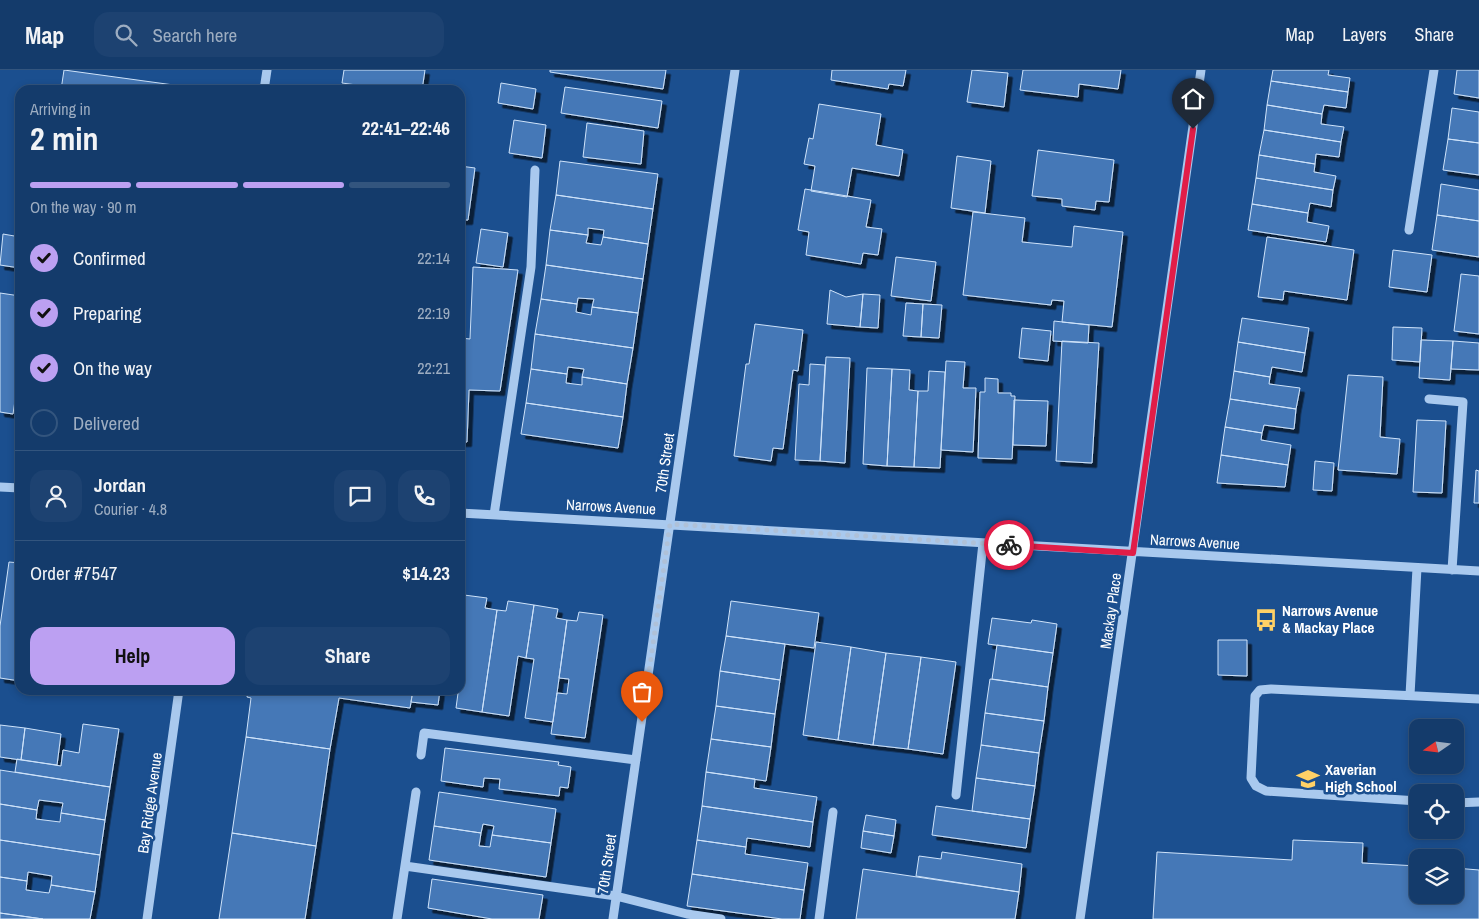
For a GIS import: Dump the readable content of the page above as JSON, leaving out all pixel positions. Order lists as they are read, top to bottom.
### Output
{
  "streets": {
    "street": [
      "70th Street",
      "Narrows Avenue",
      "Mackay Place",
      "Bay Ridge Avenue"
    ]
  },
  "crossings": [
    ["70th Street", "Narrows Avenue"],
    ["Narrows Avenue", "Mackay Place"]
  ],
  "places": {
    "bus stop": ["Narrows Avenue & Mackay Place"],
    "school or university": ["Xaverian High School"]
  },
  "north": "left",
  "page": {
    "header": "Map",
    "search": "Search here",
    "nav": ["Map", "Layers", "Share"],
    "heading": ["2 min", "Arriving in", "22:41–22:46"],
    "panel": [
      "Jordan",
      "Courier · 4.8",
      "Order #7547",
      "$14.23"
    ],
    "bar": "On the way · 90 m",
    "list": [
      ["Confirmed", "22:14"],
      ["Preparing", "22:19"],
      ["On the way", "22:21"],
      "Delivered"
    ],
    "buttons": ["Help", "Share"]
  }
}
